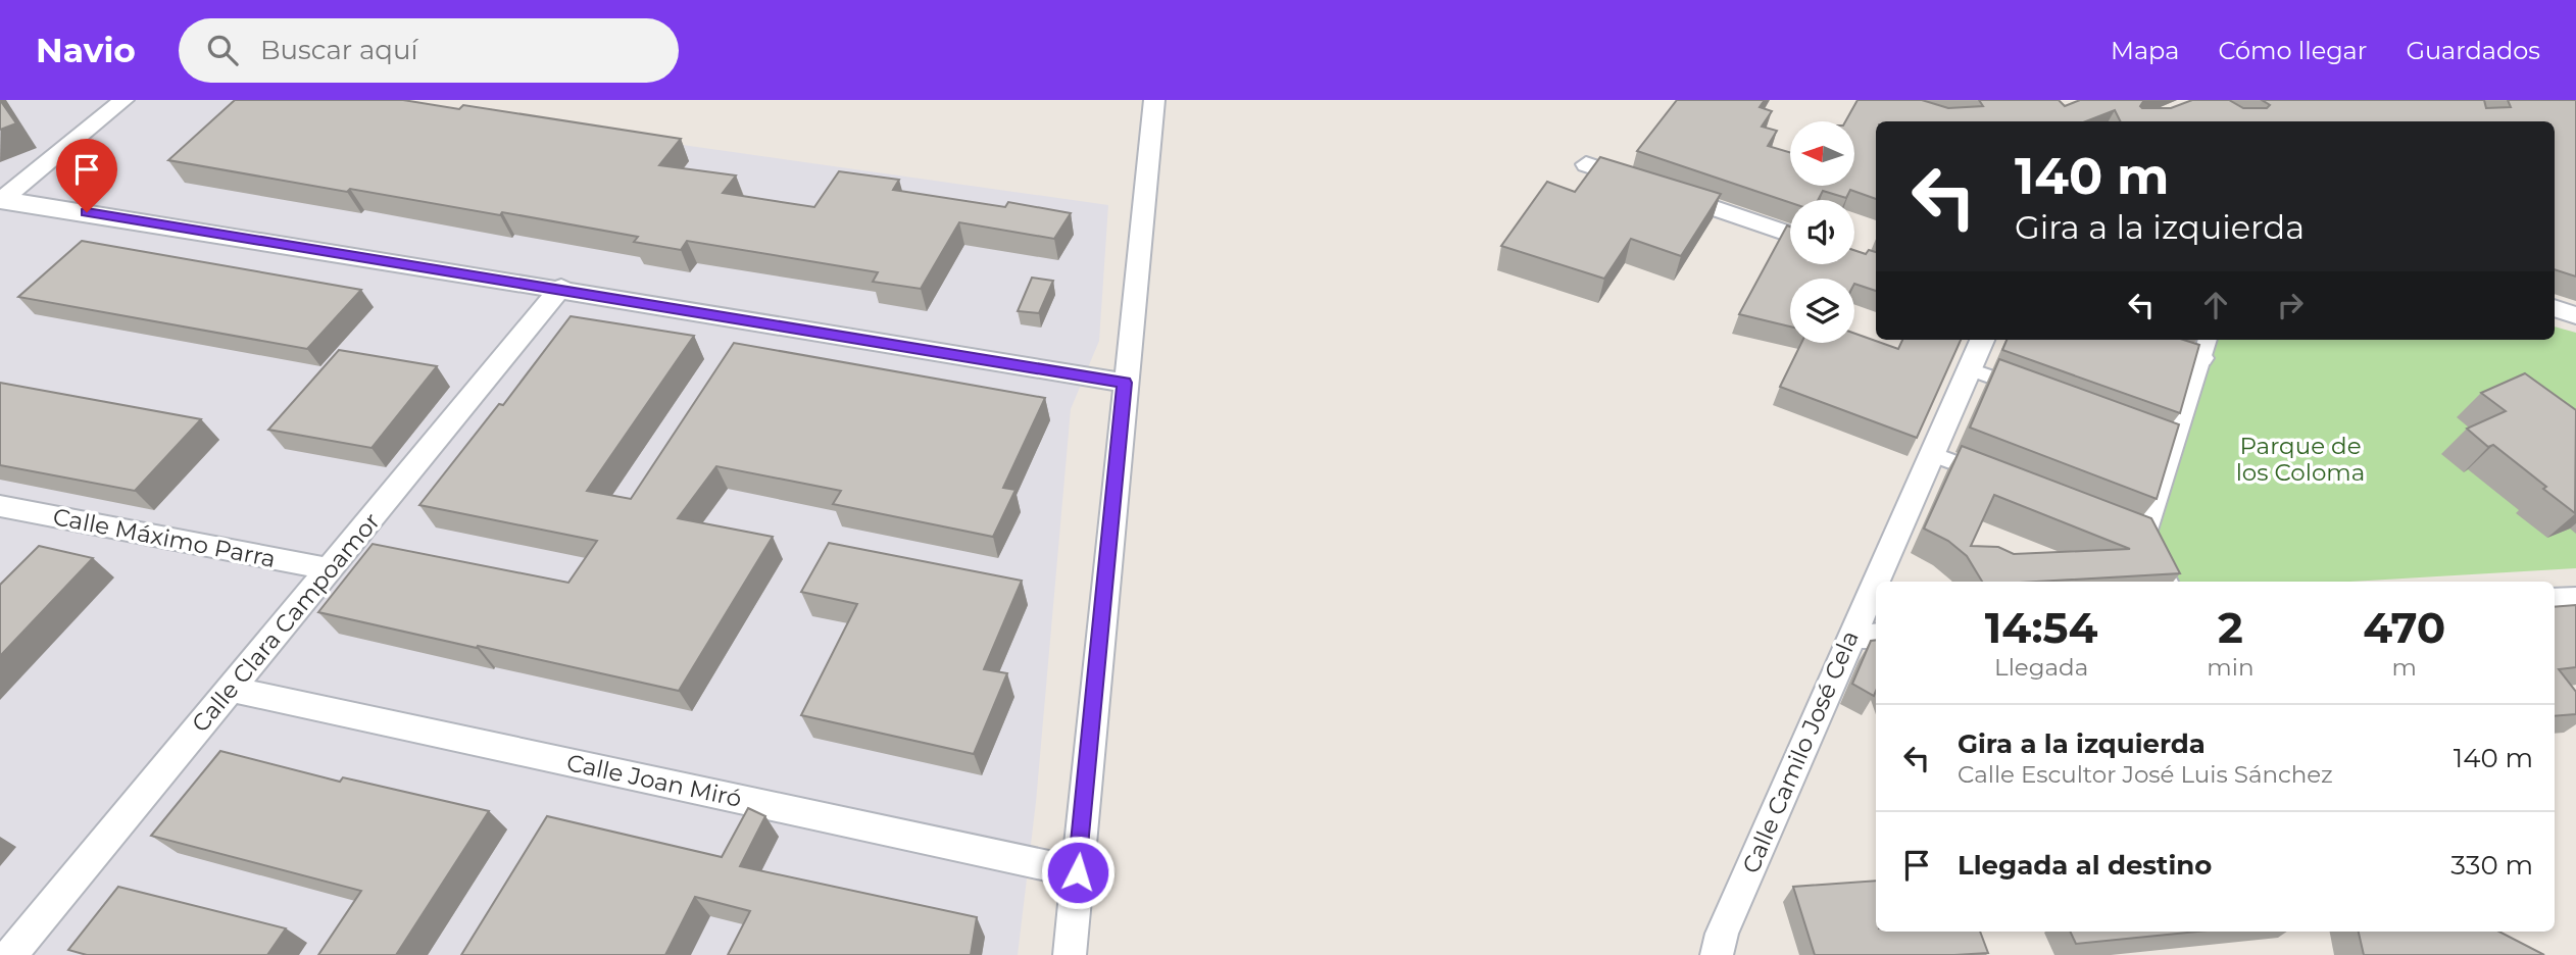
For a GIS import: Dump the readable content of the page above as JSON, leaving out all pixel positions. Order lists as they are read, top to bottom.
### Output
{
  "streets": {
    "street": [
      "Calle Máximo Parra",
      "Calle Clara Campoamor",
      "Calle Camilo José Cela",
      "Calle Joan Miró"
    ]
  },
  "crossings": [
    ["Calle Máximo Parra", "Calle Clara Campoamor"],
    ["Calle Clara Campoamor", "Calle Joan Miró"]
  ],
  "parks": ["Parque de los Coloma"],
  "north": "left",
  "page": {
    "header": "Navio",
    "search": "Buscar aquí",
    "nav": ["Mapa", "Cómo llegar", "Guardados"],
    "turn": ["140 m", "Gira a la izquierda"],
    "eta": [
      "14:54",
      "Llegada",
      "2",
      "min",
      "470",
      "m"
    ],
    "list": [
      {
        "name": "Gira a la izquierda",
        "note": "Calle Escultor José Luis Sánchez",
        "value": "140 m"
      },
      {
        "name": "Llegada al destino",
        "value": "330 m"
      }
    ]
  }
}
